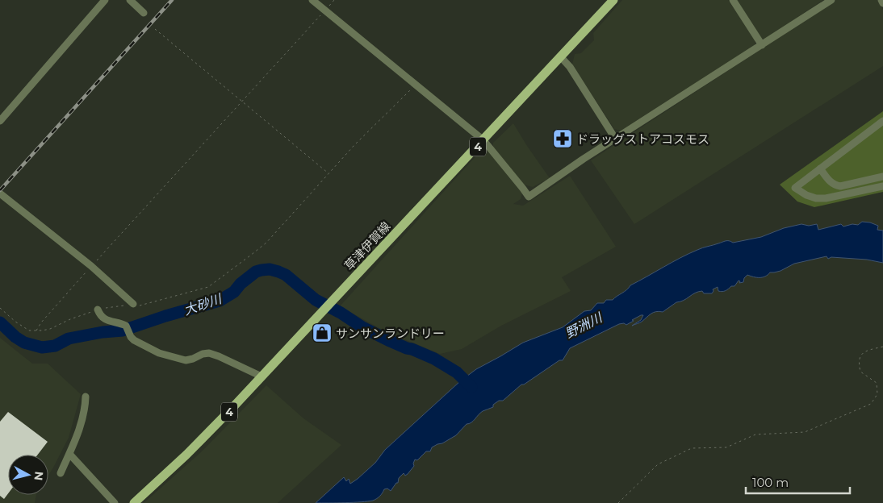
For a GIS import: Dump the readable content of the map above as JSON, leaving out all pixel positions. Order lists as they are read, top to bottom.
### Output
{
  "streets": {
    "main road": ["4", "草津伊賀線"]
  },
  "water": ["大砂川", "野洲川"],
  "places": {
    "pharmacy": ["ドラッグストアコスモス"],
    "shop": ["サンサンランドリー"]
  },
  "scale_bar": "100 m",
  "north": "right"
}
